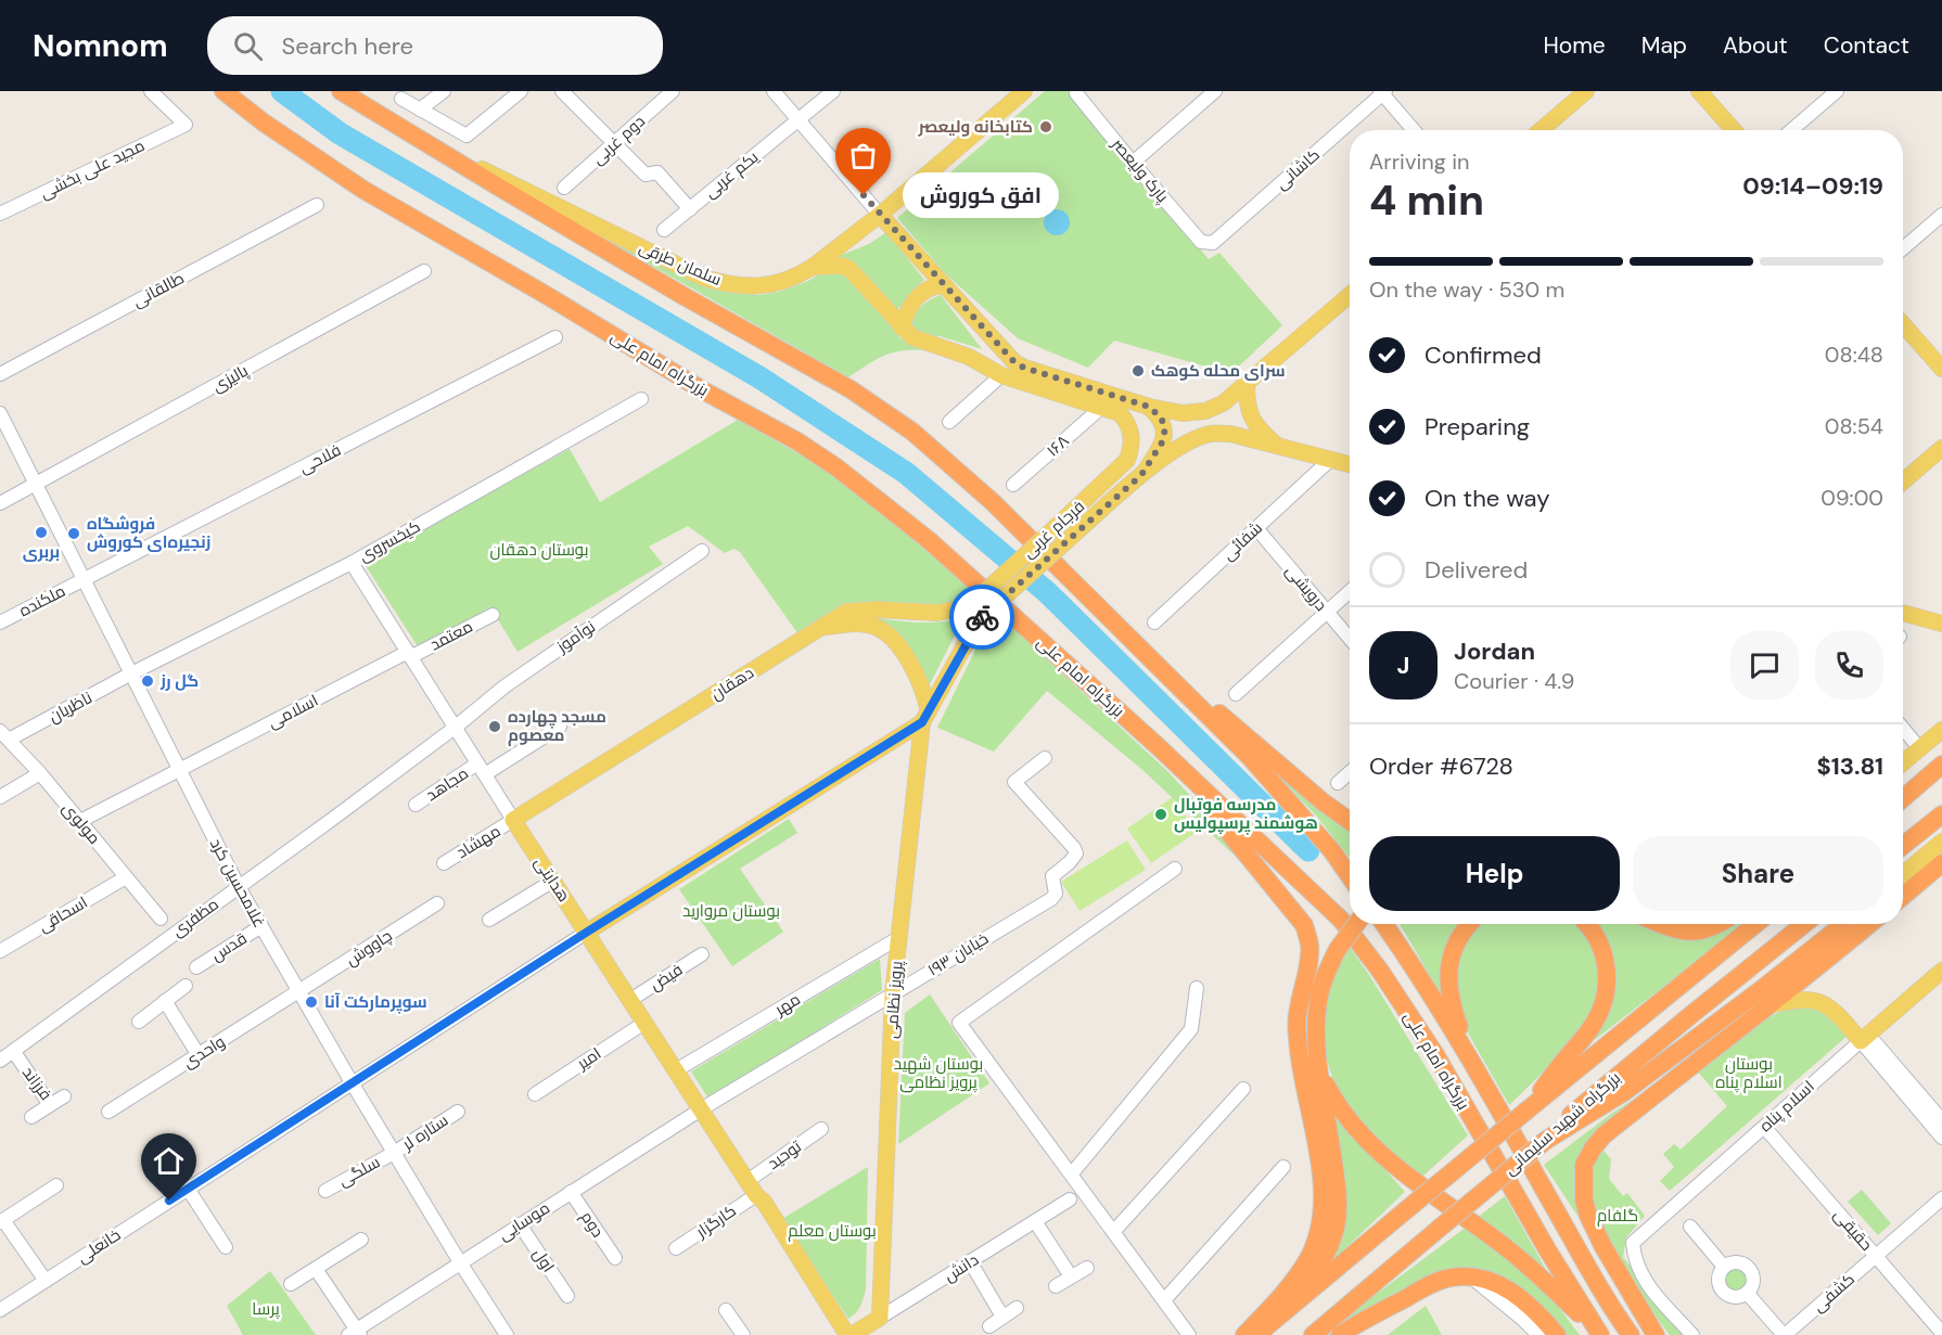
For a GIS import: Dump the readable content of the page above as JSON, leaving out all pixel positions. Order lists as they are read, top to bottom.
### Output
{
  "streets": {
    "highway": ["بزرگراه امام علی", "بزرگراه شهید سلیمانی"],
    "main road": [
      "سلمان طرقی",
      "فرجام غربی",
      "دهقان",
      "هدایتی",
      "پرویز نظامی",
      "اسلام پناه",
      "خانعلی",
      "دانش"
    ],
    "street": [
      "دوم غربی",
      "مجید علی بخشی",
      "کاشانی",
      "پارک ولیعصر",
      "یکم غربی",
      "طالقانی",
      "پالیزی",
      "۱۶۸",
      "فلاحی",
      "کیخسروی",
      "شفائی",
      "درویشی",
      "ملکنده",
      "معتمد",
      "نوآموز",
      "ناظریان",
      "اسلامی",
      "مجاهد",
      "مولوی",
      "مهشاد",
      "غلامحسین کرد",
      "اسحاقی",
      "مظفری",
      "قدس",
      "چاووش",
      "خیابان ۱۹۳",
      "فیض",
      "مهر",
      "واحدی",
      "امیر",
      "فرزاند",
      "ستاره لر",
      "توحید",
      "سلگی",
      "موسایی",
      "کارگزار",
      "دوم",
      "حقیقی",
      "اول",
      "کشفی"
    ]
  },
  "crossings": [
    ["کاشانی", "پارک ولیعصر"],
    ["سلمان طرقی", "۱۶۸"],
    ["سلمان طرقی", "فرجام غربی"],
    ["پالیزی", "غلامحسین کرد"],
    ["فلاحی", "ملکنده"],
    ["فلاحی", "غلامحسین کرد"],
    ["فرجام غربی", "دهقان"],
    ["فرجام غربی", "پرویز نظامی"],
    ["فرجام غربی", "خانعلی"],
    ["کیخسروی", "ناظریان"],
    ["کیخسروی", "هدایتی"],
    ["کیخسروی", "غلامحسین کرد"],
    ["شفائی", "درویشی"],
    ["ملکنده", "غلامحسین کرد"],
    ["معتمد", "اسلامی"],
    ["معتمد", "هدایتی"],
    ["نوآموز", "هدایتی"],
    ["نوآموز", "مظفری"],
    ["دهقان", "مهشاد"],
    ["دهقان", "هدایتی"],
    ["ناظریان", "مولوی"],
    ["ناظریان", "غلامحسین کرد"],
    ["اسلامی", "مولوی"],
    ["اسلامی", "هدایتی"],
    ["اسلامی", "غلامحسین کرد"],
    ["مجاهد", "هدایتی"],
    ["مولوی", "اسحاقی"],
    ["مهشاد", "هدایتی"],
    ["هدایتی", "مظفری"],
    ["هدایتی", "خیابان ۱۹۳"],
    ["هدایتی", "فیض"],
    ["هدایتی", "مهر"],
    ["هدایتی", "امیر"],
    ["هدایتی", "توحید"],
    ["هدایتی", "موسایی"],
    ["هدایتی", "کارگزار"],
    ["هدایتی", "خانعلی"],
    ["هدایتی", "دانش"],
    ["غلامحسین کرد", "مظفری"],
    ["غلامحسین کرد", "قدس"],
    ["غلامحسین کرد", "چاووش"],
    ["غلامحسین کرد", "واحدی"],
    ["غلامحسین کرد", "ستاره لر"],
    ["غلامحسین کرد", "سلگی"],
    ["غلامحسین کرد", "موسایی"],
    ["غلامحسین کرد", "خانعلی"],
    ["مظفری", "فرزاند"],
    ["چاووش", "واحدی"],
    ["خیابان ۱۹۳", "پرویز نظامی"],
    ["خیابان ۱۹۳", "موسایی"],
    ["پرویز نظامی", "مهر"],
    ["پرویز نظامی", "خانعلی"],
    ["پرویز نظامی", "دانش"],
    ["اسلام پناه", "حقیقی"],
    ["ستاره لر", "سلگی"],
    ["توحید", "کارگزار"],
    ["موسایی", "دوم"],
    ["موسایی", "اول"],
    ["حقیقی", "کشفی"]
  ],
  "parks": [
    "بوستان دهقان",
    "بوستان مروارید",
    "بوستان شهید پرویز نظامی",
    "بوستان اسلام پناه",
    "گلفام",
    "بوستان معلم",
    "پرسا"
  ],
  "places": [
    "کتابخانه ولیعصر",
    "افق کوروش",
    "سرای محله کوهک",
    "بربری",
    "فروشگاه زنجیره‌ای کوروش",
    "گل رز",
    "مسجد چهارده معصوم",
    "مدرسه فوتبال هوشمند پرسپولیس",
    "سوپرمارکت آنا"
  ],
  "page": {
    "header": "Nomnom",
    "search": "Search here",
    "nav": [
      "Home",
      "Map",
      "About",
      "Contact"
    ],
    "heading": ["4 min", "Arriving in", "09:14–09:19"],
    "panel": [
      "Jordan",
      "Courier · 4.9",
      "Order #6728",
      "$13.81"
    ],
    "bubble": "افق کوروش",
    "bar": "On the way · 530 m",
    "list": [
      ["Confirmed", "08:48"],
      ["Preparing", "08:54"],
      ["On the way", "09:00"],
      "Delivered"
    ],
    "round": "J",
    "buttons": ["Help", "Share"]
  }
}
